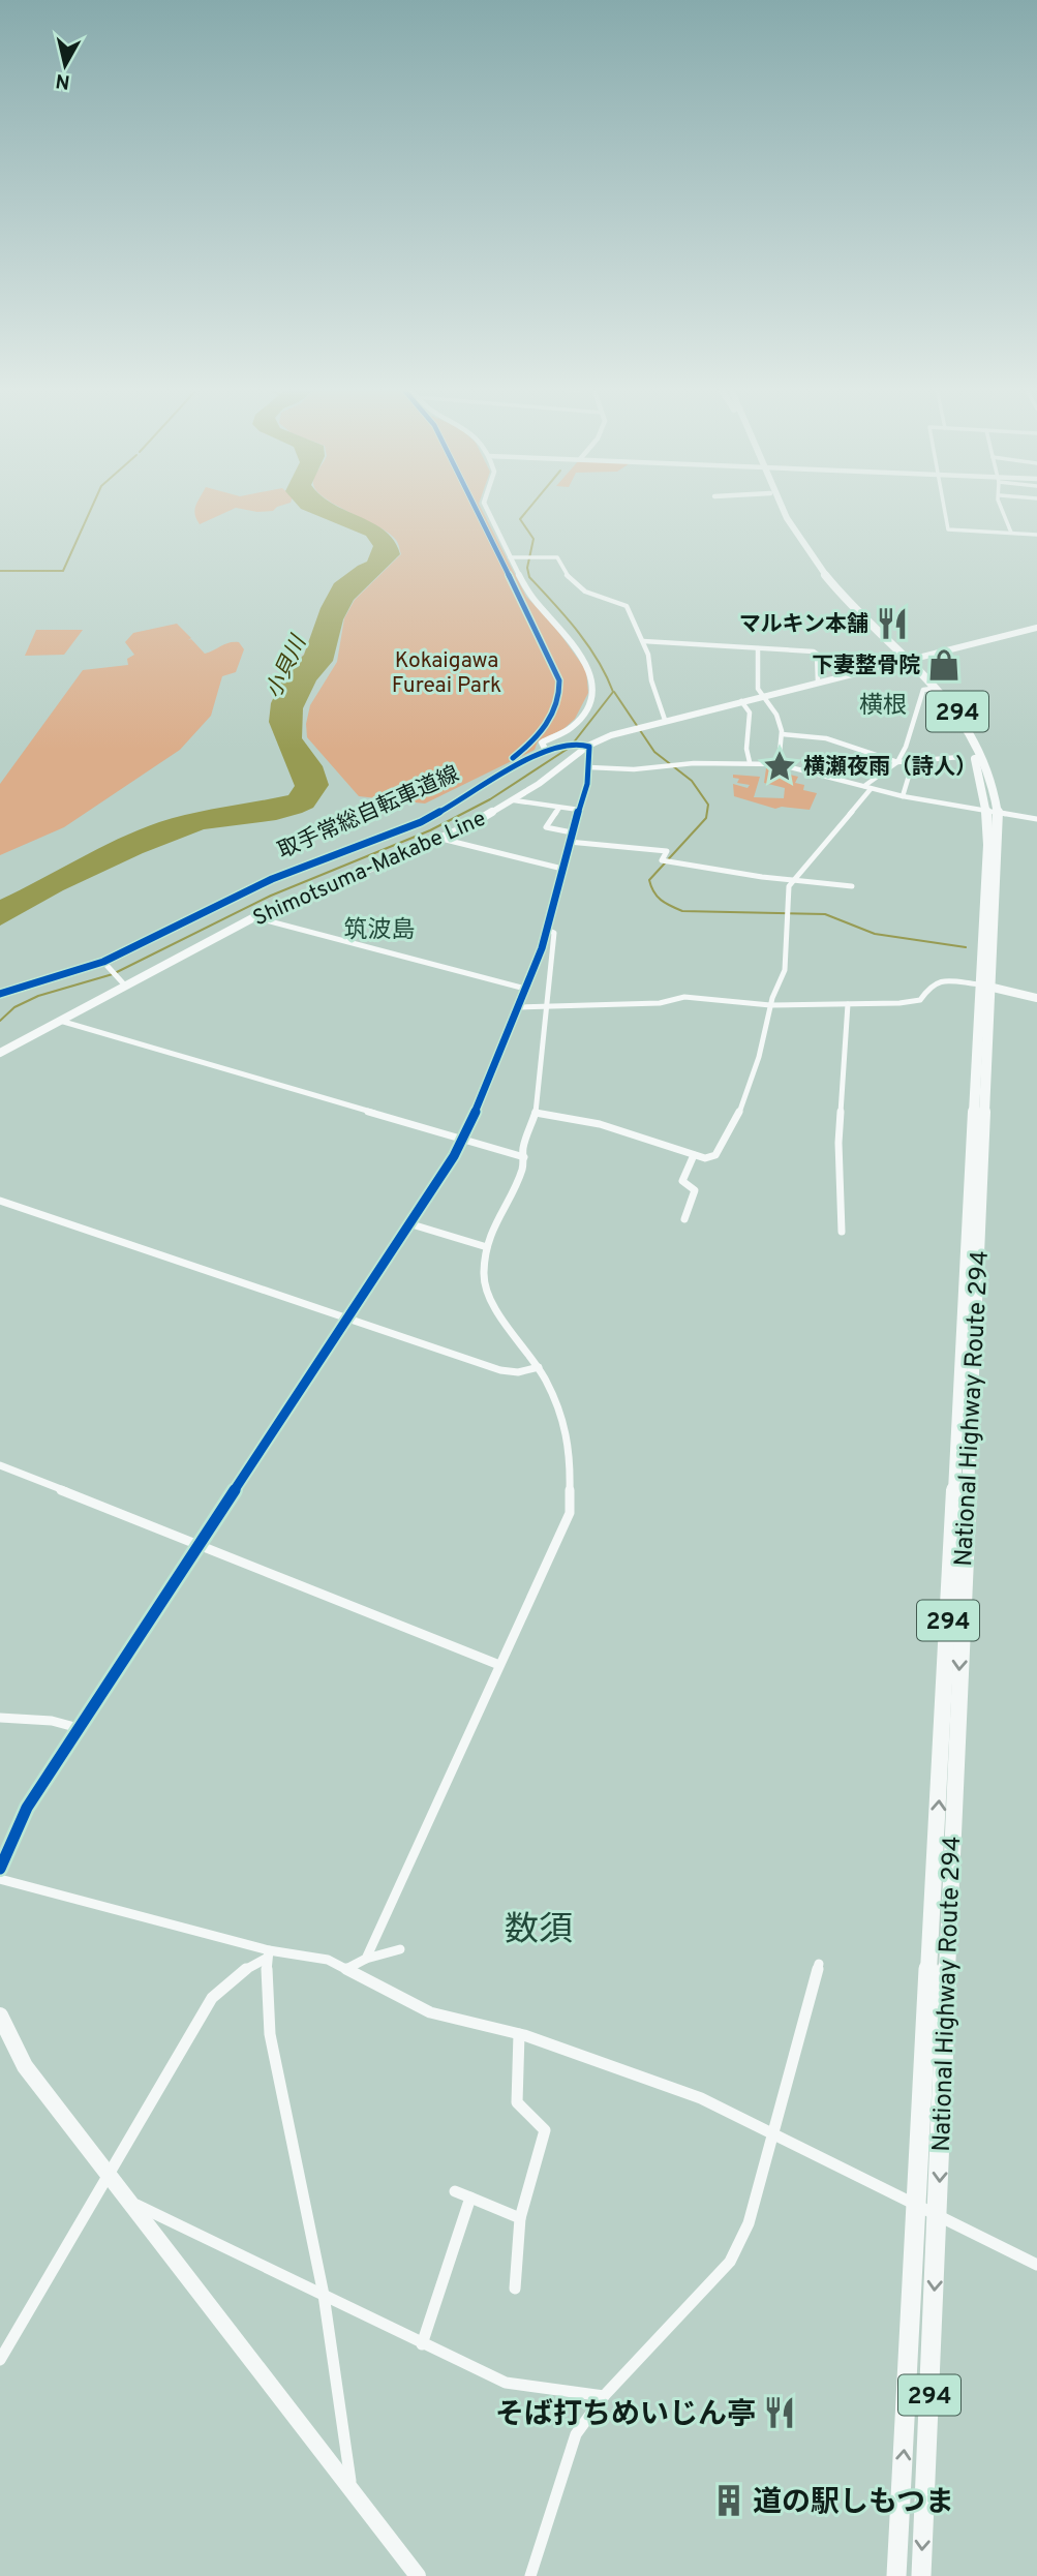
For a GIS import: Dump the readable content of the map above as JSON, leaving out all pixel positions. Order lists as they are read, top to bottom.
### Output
{
  "streets": {
    "highway": ["294", "National Highway Route 294"],
    "street": ["Shimotsuma-Makabe Line"],
    "cycle path": ["取手常総自転車道線"]
  },
  "crossings": [
    ["294", "Shimotsuma-Makabe Line"],
    ["294", "National Highway Route 294"],
    ["Shimotsuma-Makabe Line", "National Highway Route 294"]
  ],
  "districts": ["横根", "筑波島", "数須"],
  "water": ["小貝川"],
  "parks": ["Kokaigawa Fureai Park"],
  "places": {
    "restaurant": ["マルキン本舗", "そば打ちめいじん亭"],
    "shop": ["下妻整骨院"],
    "place": ["横瀬夜雨（詩人）"],
    "building": ["道の駅しもつま"]
  },
  "north": "bottom"
}
